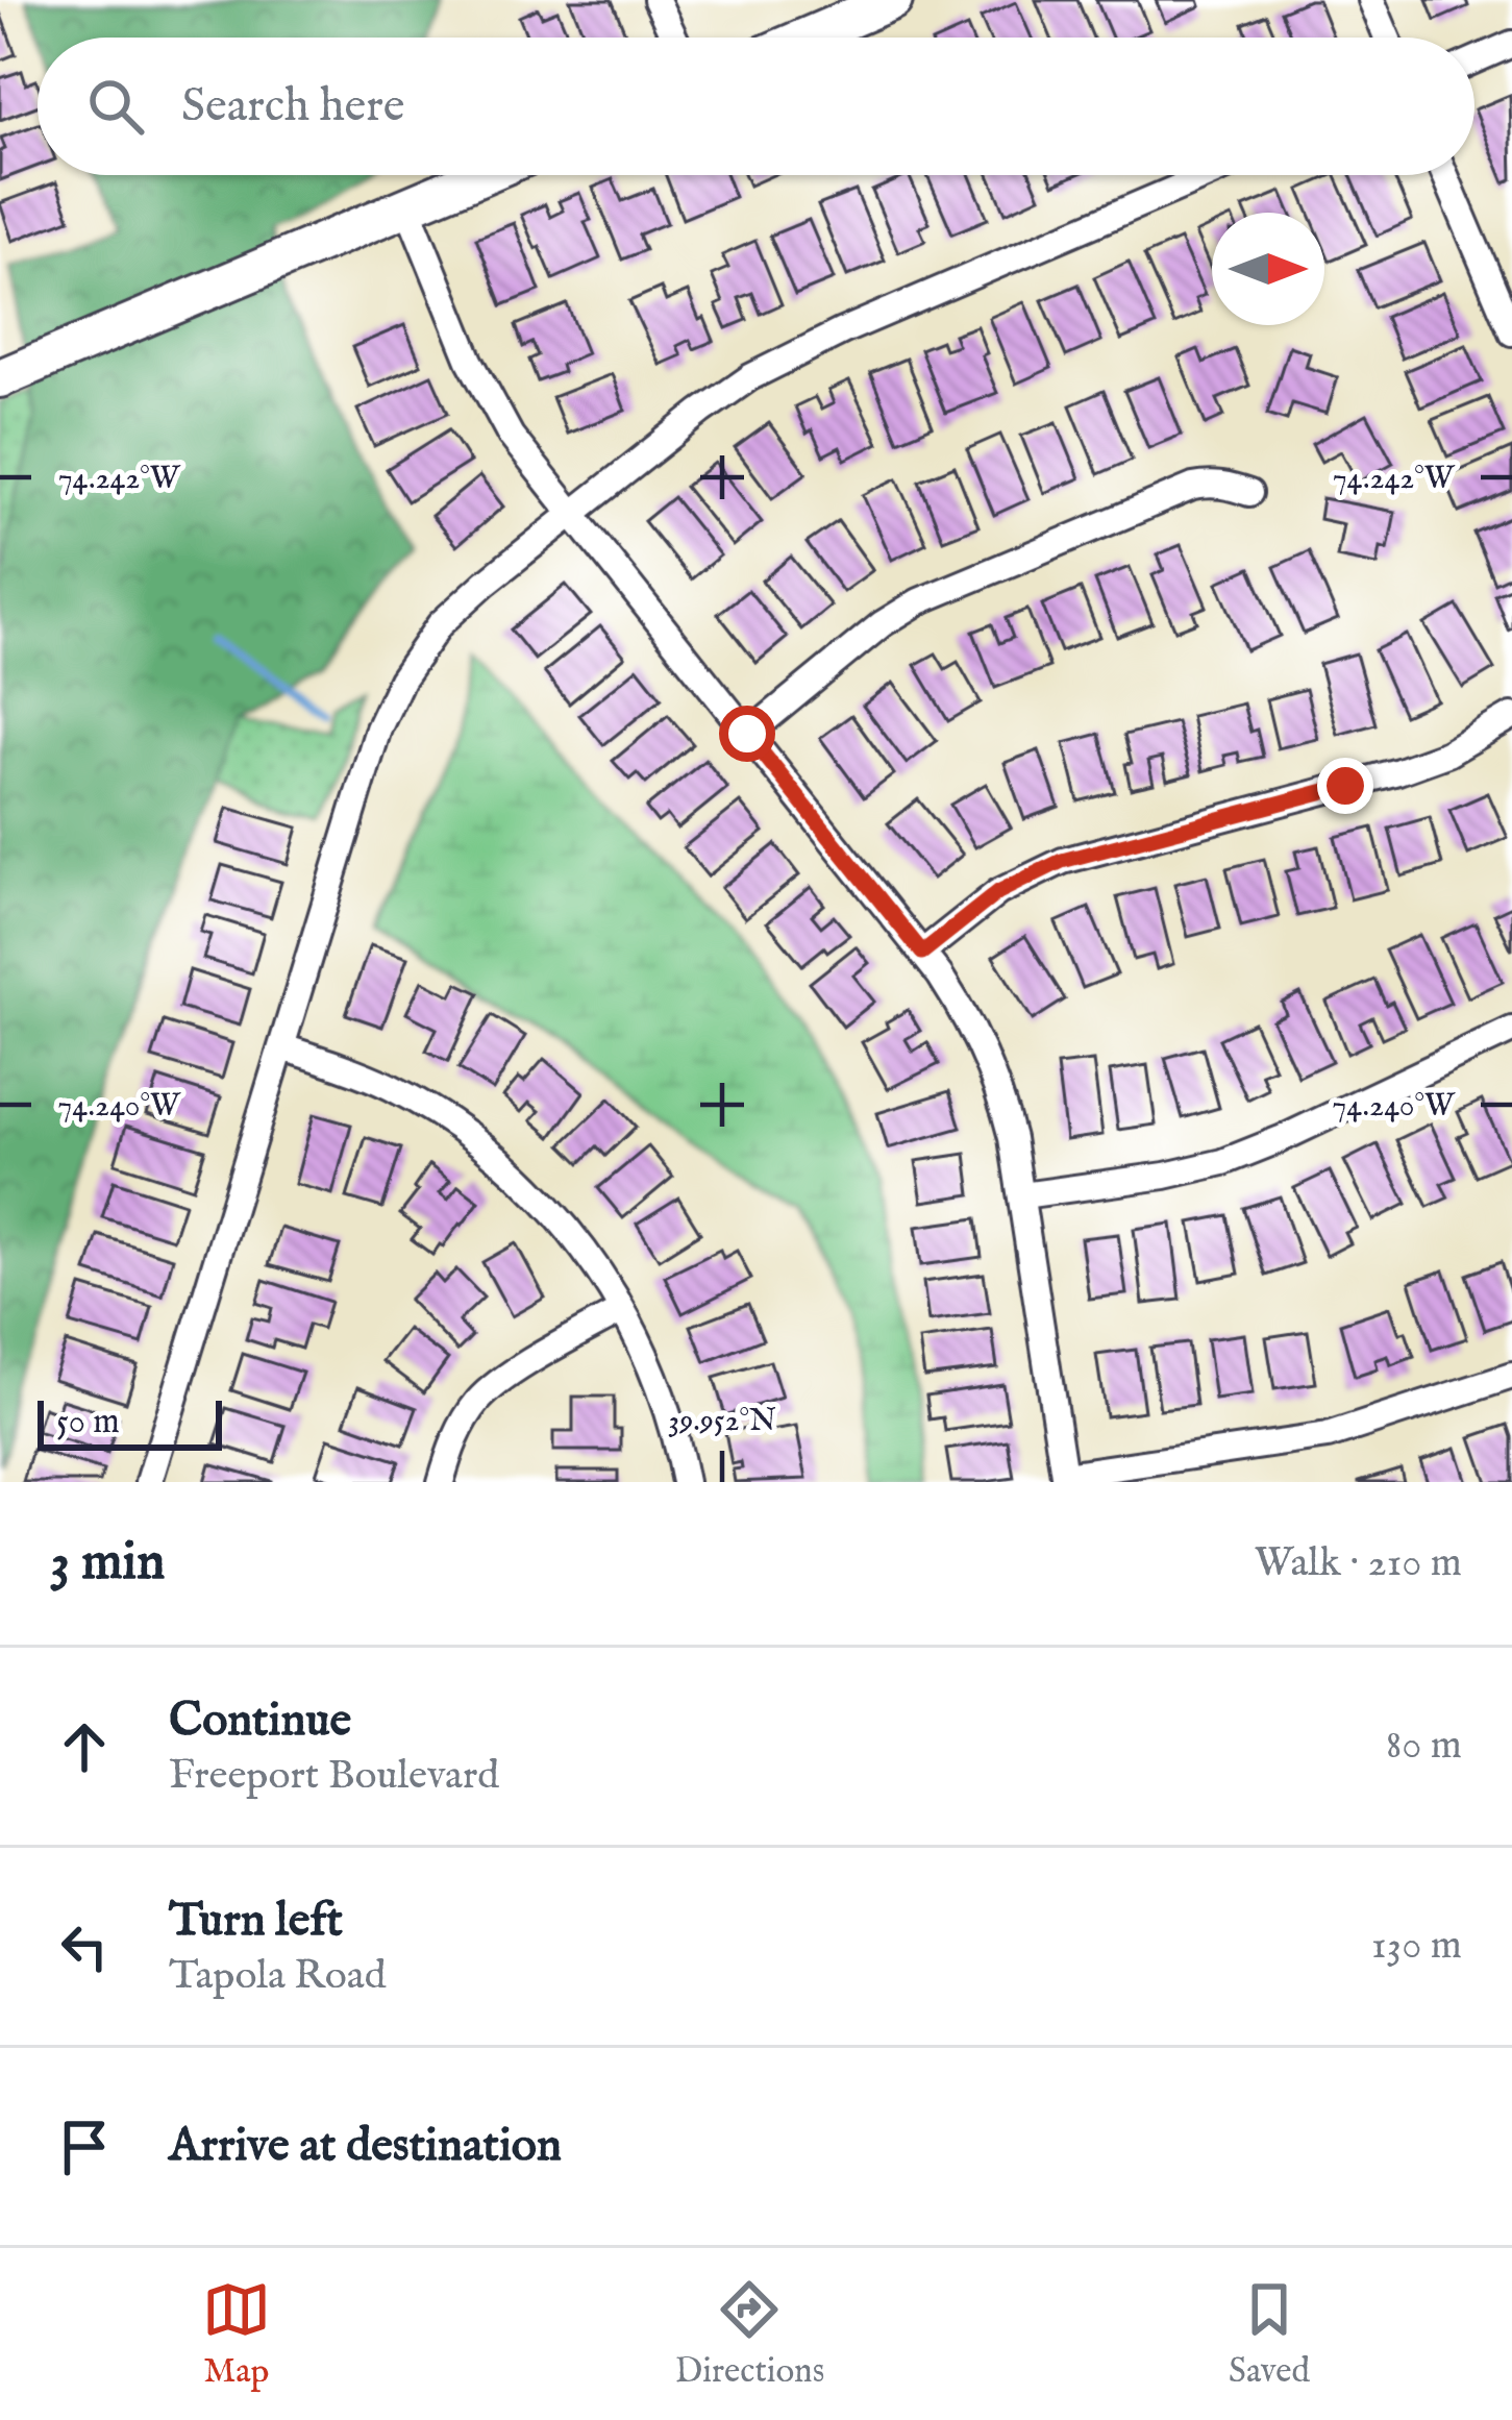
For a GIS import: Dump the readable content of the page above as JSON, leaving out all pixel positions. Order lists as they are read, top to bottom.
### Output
{
  "scale_bar": "50 m",
  "north": "right",
  "page": {
    "search": "Search here",
    "scale": "50 m",
    "heading": ["3 min", "Walk · 210 m"],
    "list": [
      ["Continue", "Freeport Boulevard", "80 m"],
      ["Turn left", "Tapola Road", "130 m"],
      "Arrive at destination"
    ],
    "nav": ["Map", "Directions", "Saved"]
  },
  "coordinates": ["74.242°W", "74.240°W", "39.952°N"]
}
